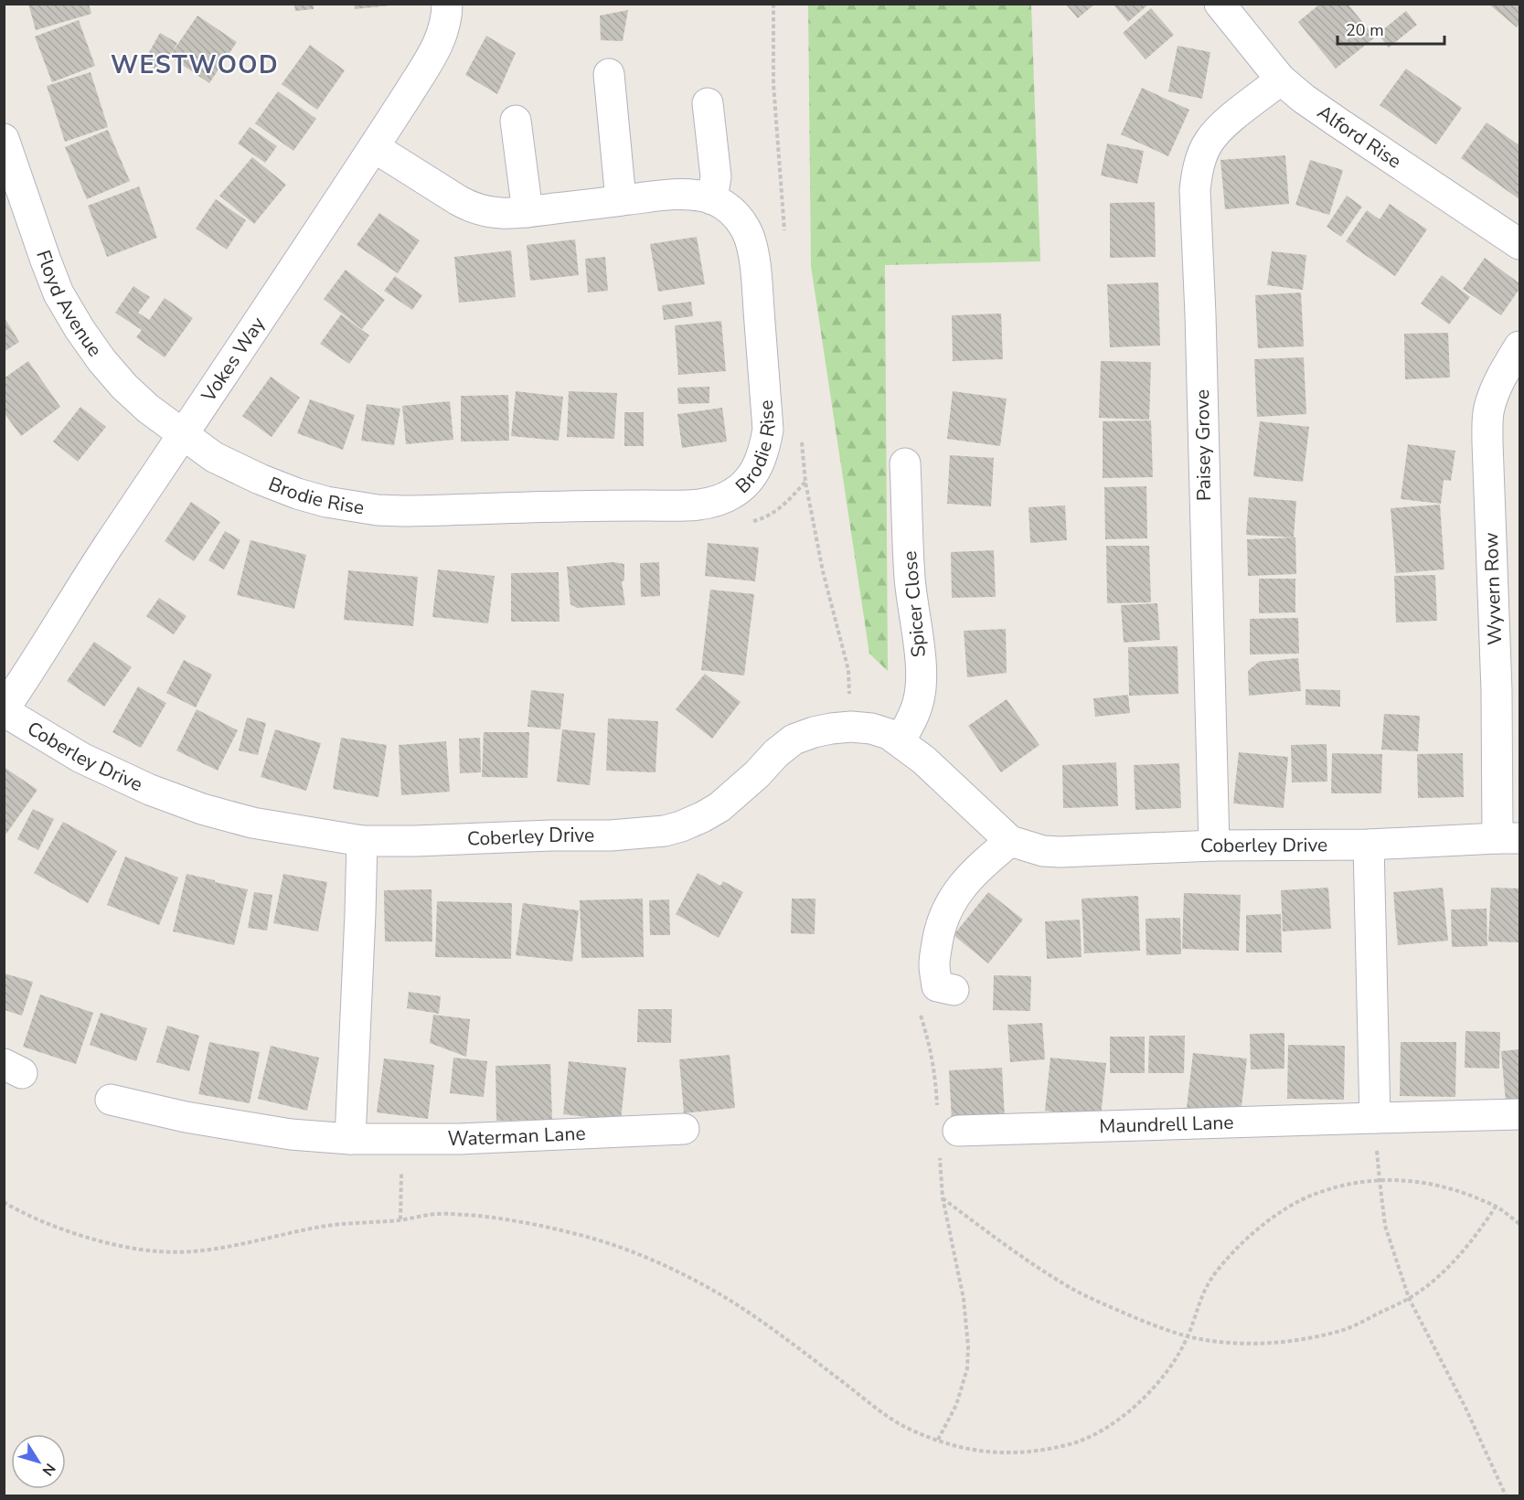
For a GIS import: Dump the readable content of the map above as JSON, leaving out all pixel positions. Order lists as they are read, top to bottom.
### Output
{
  "streets": {
    "street": [
      "Alford Rise",
      "Floyd Avenue",
      "Vokes Way",
      "Brodie Rise",
      "Paisey Grove",
      "Wyvern Row",
      "Spicer Close",
      "Coberley Drive",
      "Maundrell Lane",
      "Waterman Lane"
    ]
  },
  "crossings": [
    ["Alford Rise", "Paisey Grove"],
    ["Floyd Avenue", "Vokes Way"],
    ["Floyd Avenue", "Brodie Rise"],
    ["Vokes Way", "Brodie Rise"],
    ["Vokes Way", "Coberley Drive"],
    ["Paisey Grove", "Coberley Drive"],
    ["Wyvern Row", "Coberley Drive"],
    ["Spicer Close", "Coberley Drive"]
  ],
  "districts": ["WESTWOOD"],
  "scale_bar": "20 m",
  "north": "bottom right"
}
